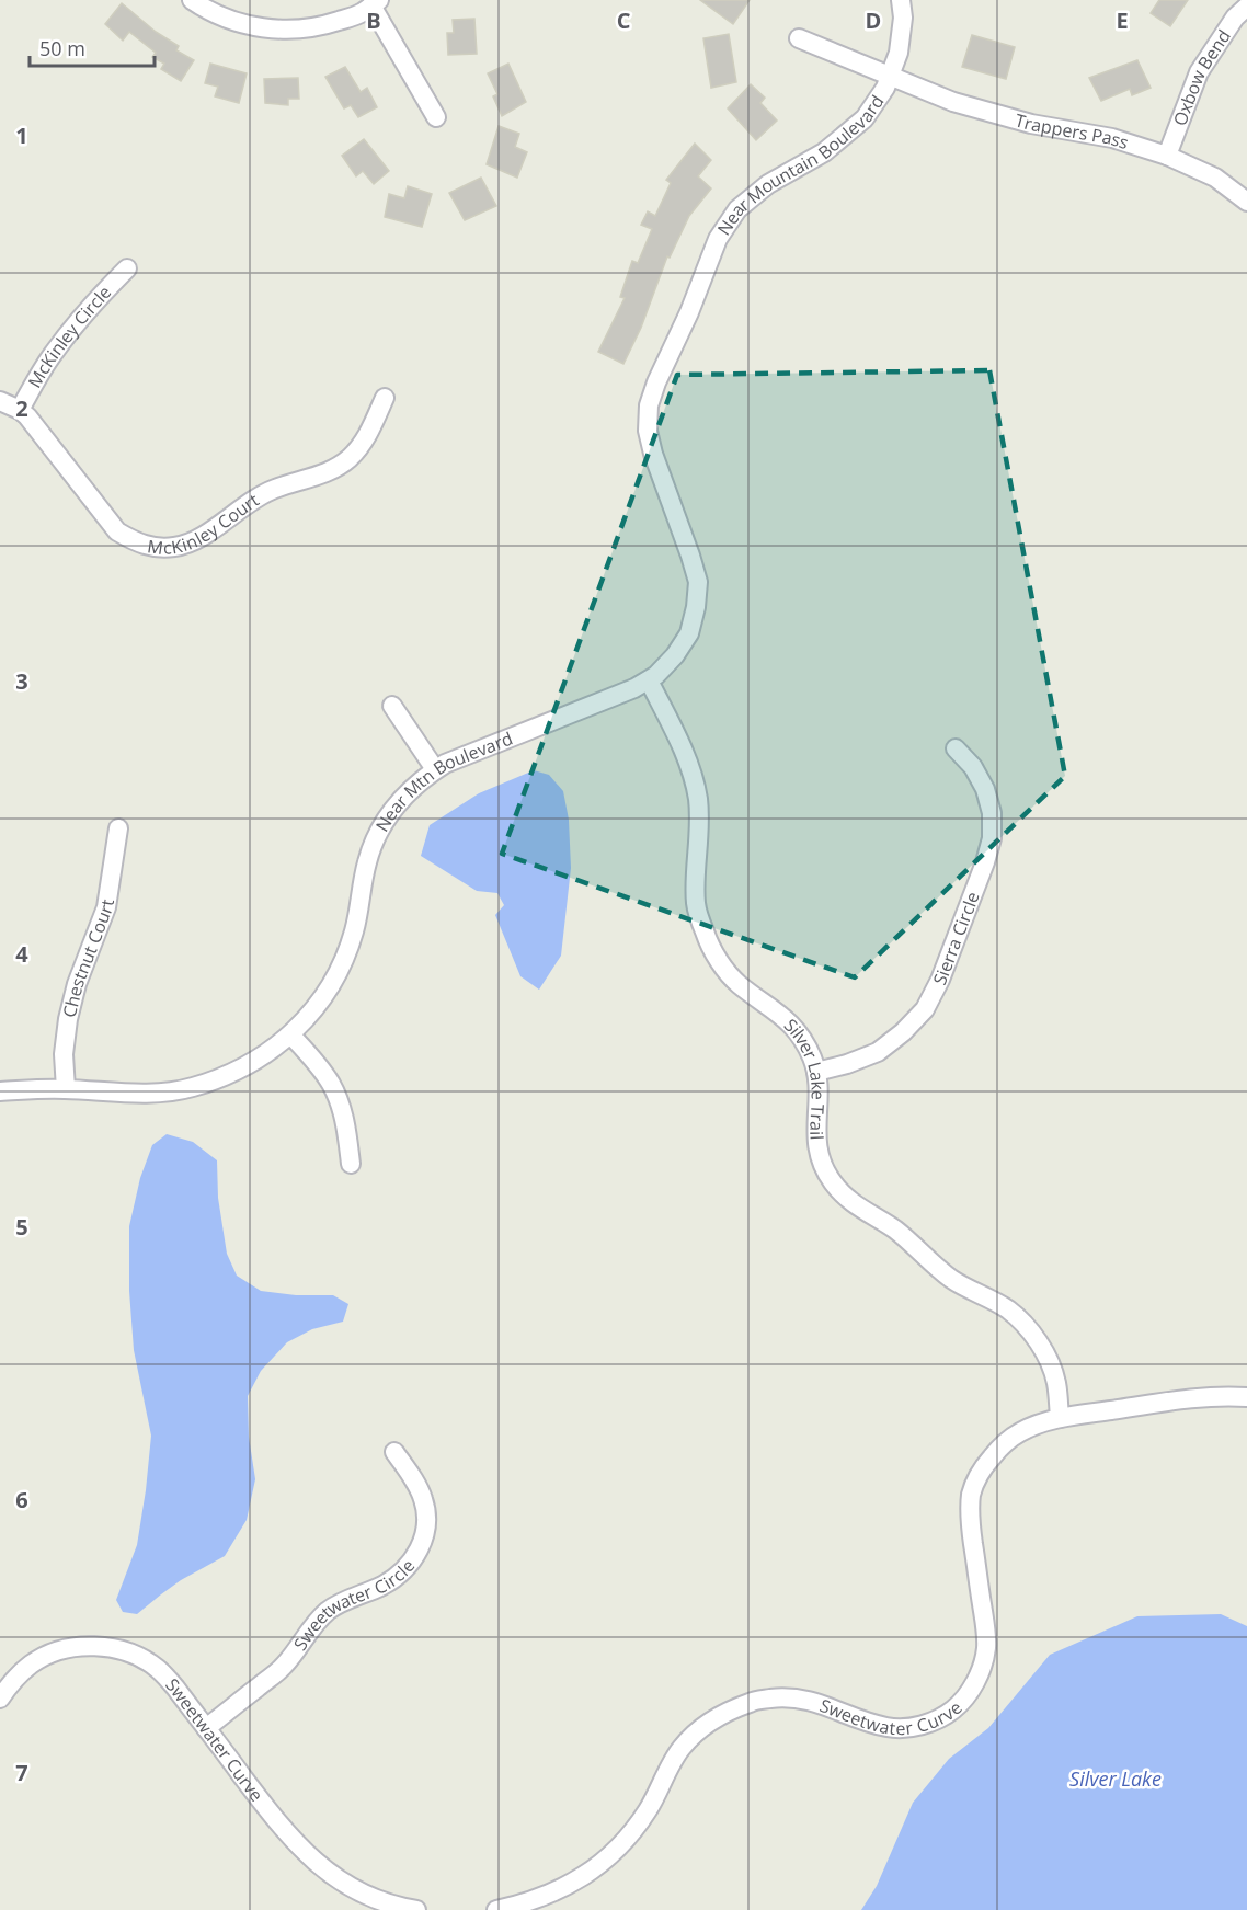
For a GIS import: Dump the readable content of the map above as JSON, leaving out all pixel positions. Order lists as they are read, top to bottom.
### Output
{
  "streets": {
    "street": [
      "Oxbow Bend",
      "Trappers Pass",
      "Near Mountain Boulevard",
      "McKinley Circle",
      "McKinley Court",
      "Near Mtn Boulevard",
      "Sierra Circle",
      "Chestnut Court",
      "Silver Lake Trail",
      "Sweetwater Circle",
      "Sweetwater Curve"
    ]
  },
  "crossings": [
    ["Oxbow Bend", "Trappers Pass"],
    ["Trappers Pass", "Near Mountain Boulevard"],
    ["Near Mountain Boulevard", "Near Mtn Boulevard"],
    ["McKinley Circle", "McKinley Court"],
    ["Near Mtn Boulevard", "Chestnut Court"],
    ["Near Mtn Boulevard", "Silver Lake Trail"],
    ["Sierra Circle", "Silver Lake Trail"],
    ["Silver Lake Trail", "Sweetwater Curve"],
    ["Sweetwater Circle", "Sweetwater Curve"]
  ],
  "water": ["Silver Lake"],
  "scale_bar": "50 m",
  "grid": {
    "columns": [
      "B",
      "C",
      "D",
      "E"
    ],
    "rows": [
      "1",
      "2",
      "3",
      "4",
      "5",
      "6",
      "7"
    ]
  }
}
